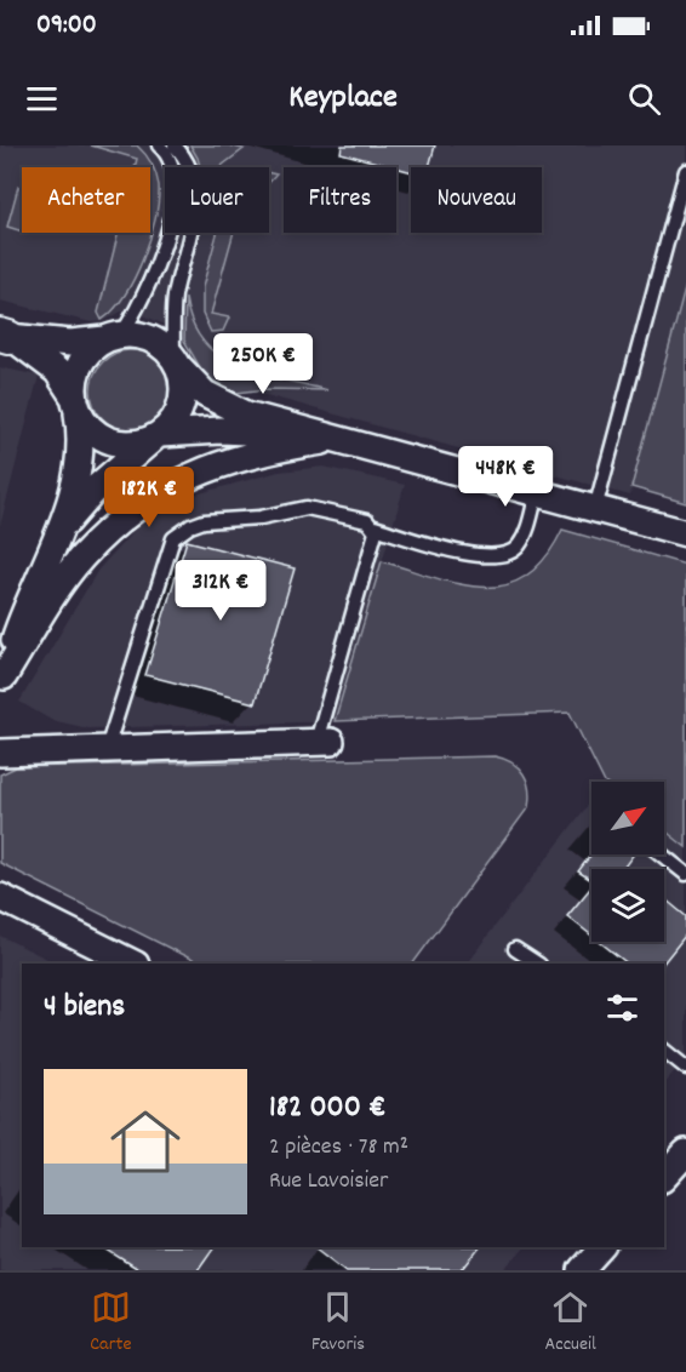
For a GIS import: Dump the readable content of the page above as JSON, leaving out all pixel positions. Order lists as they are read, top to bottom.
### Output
{
  "north": "top right",
  "page": {
    "status": "09:00",
    "header": "Keyplace",
    "chip": [
      "Acheter",
      "Louer",
      "Filtres",
      "Nouveau"
    ],
    "price": [
      "250K €",
      "448K €",
      "182K €",
      "312K €"
    ],
    "heading": "4 biens",
    "list": [
      {
        "name": "182 000 €",
        "note": "2 pièces · 78 m² · Rue Lavoisier"
      }
    ],
    "tabs": ["Carte", "Favoris", "Accueil"]
  }
}
